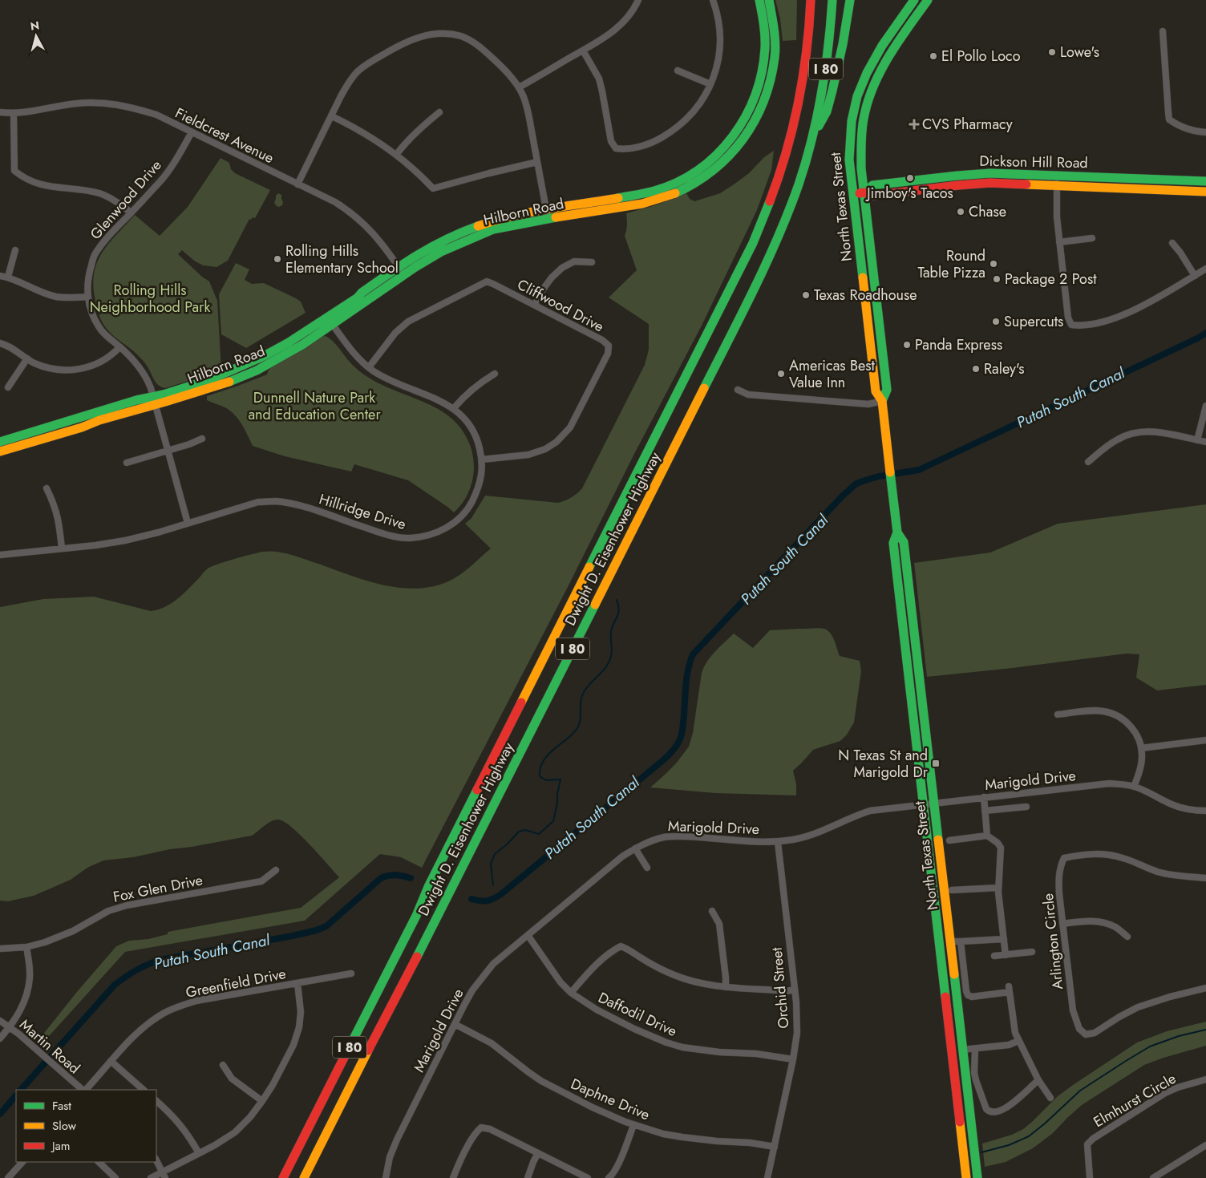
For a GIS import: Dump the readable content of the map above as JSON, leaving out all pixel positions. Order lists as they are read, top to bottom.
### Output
{
  "streets": {
    "main road": [
      "I 80",
      "Dickson Hill Road",
      "North Texas Street",
      "Hilborn Road",
      "Dwight D. Eisenhower Highway"
    ],
    "street": [
      "Fieldcrest Avenue",
      "Glenwood Drive",
      "Cliffwood Drive",
      "Hillridge Drive",
      "Marigold Drive",
      "Fox Glen Drive",
      "Arlington Circle",
      "Greenfield Drive",
      "Orchid Street",
      "Daffodil Drive",
      "Martin Road",
      "Daphne Drive",
      "Elmhurst Circle"
    ]
  },
  "crossings": [
    ["Fieldcrest Avenue", "Glenwood Drive"],
    ["Fieldcrest Avenue", "Hilborn Road"],
    ["Dickson Hill Road", "North Texas Street"],
    ["Glenwood Drive", "Hilborn Road"],
    ["Glenwood Drive", "Hillridge Drive"],
    ["North Texas Street", "Marigold Drive"],
    ["Hilborn Road", "Hillridge Drive"],
    ["Cliffwood Drive", "Hillridge Drive"],
    ["Marigold Drive", "Orchid Street"],
    ["Marigold Drive", "Daffodil Drive"],
    ["Marigold Drive", "Daphne Drive"],
    ["Orchid Street", "Daffodil Drive"],
    ["Orchid Street", "Daphne Drive"]
  ],
  "water": ["Putah South Canal"],
  "parks": ["Rolling Hills Neighborhood Park", "Dunnell Nature Park and Education Center"],
  "places": {
    "other": [
      "Lowe's",
      "El Pollo Loco",
      "Jimboy's Tacos",
      "Chase",
      "Rolling Hills Elementary School",
      "Round Table Pizza",
      "Package 2 Post",
      "Texas Roadhouse",
      "Supercuts",
      "Panda Express",
      "Raley's",
      "Americas Best Value Inn"
    ],
    "health": ["CVS Pharmacy"],
    "transit": ["N Texas St and Marigold Dr"]
  },
  "legend": ["Fast", "Slow", "Jam"],
  "north": "top"
}
